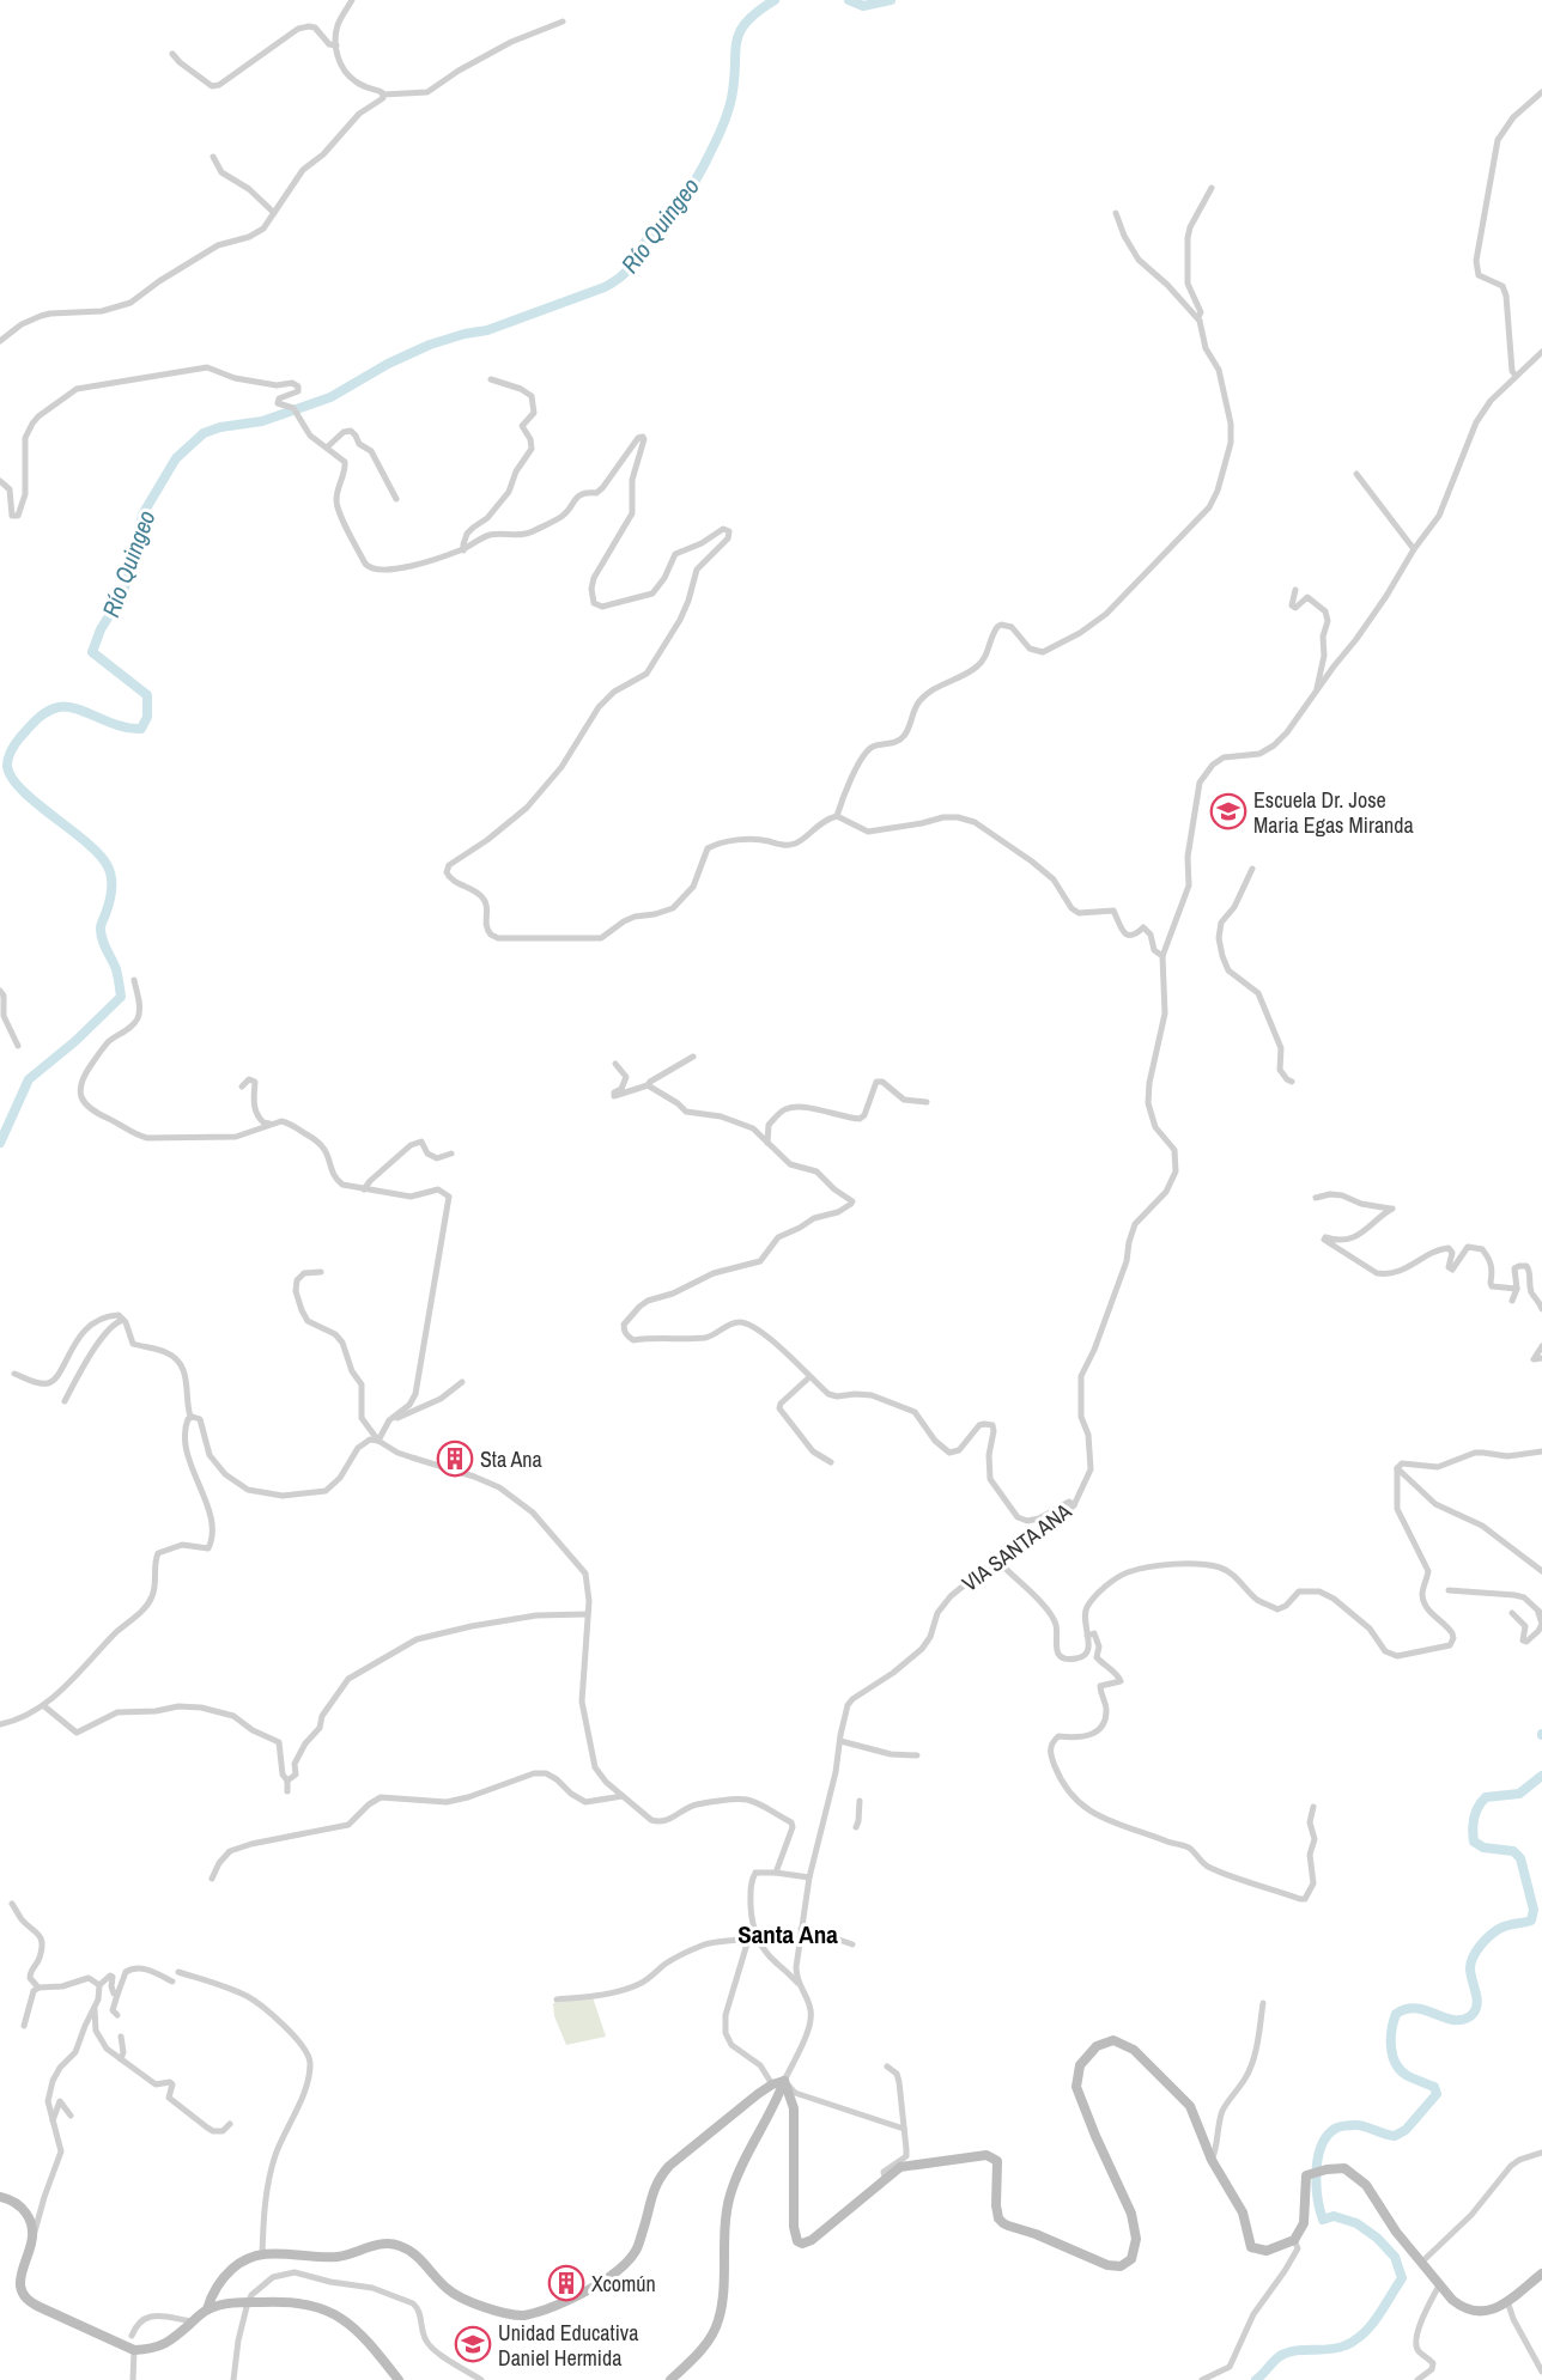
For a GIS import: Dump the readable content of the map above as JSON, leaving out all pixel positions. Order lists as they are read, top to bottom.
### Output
{
  "streets": {
    "street": ["VIA SANTA ANA"]
  },
  "districts": ["Santa Ana"],
  "water": ["Río Quingeo"],
  "places": {
    "school or university": ["Escuela Dr. Jose Maria Egas Miranda", "Unidad Educativa Daniel Hermida"],
    "building": ["Sta Ana", "Xcomún"]
  }
}
